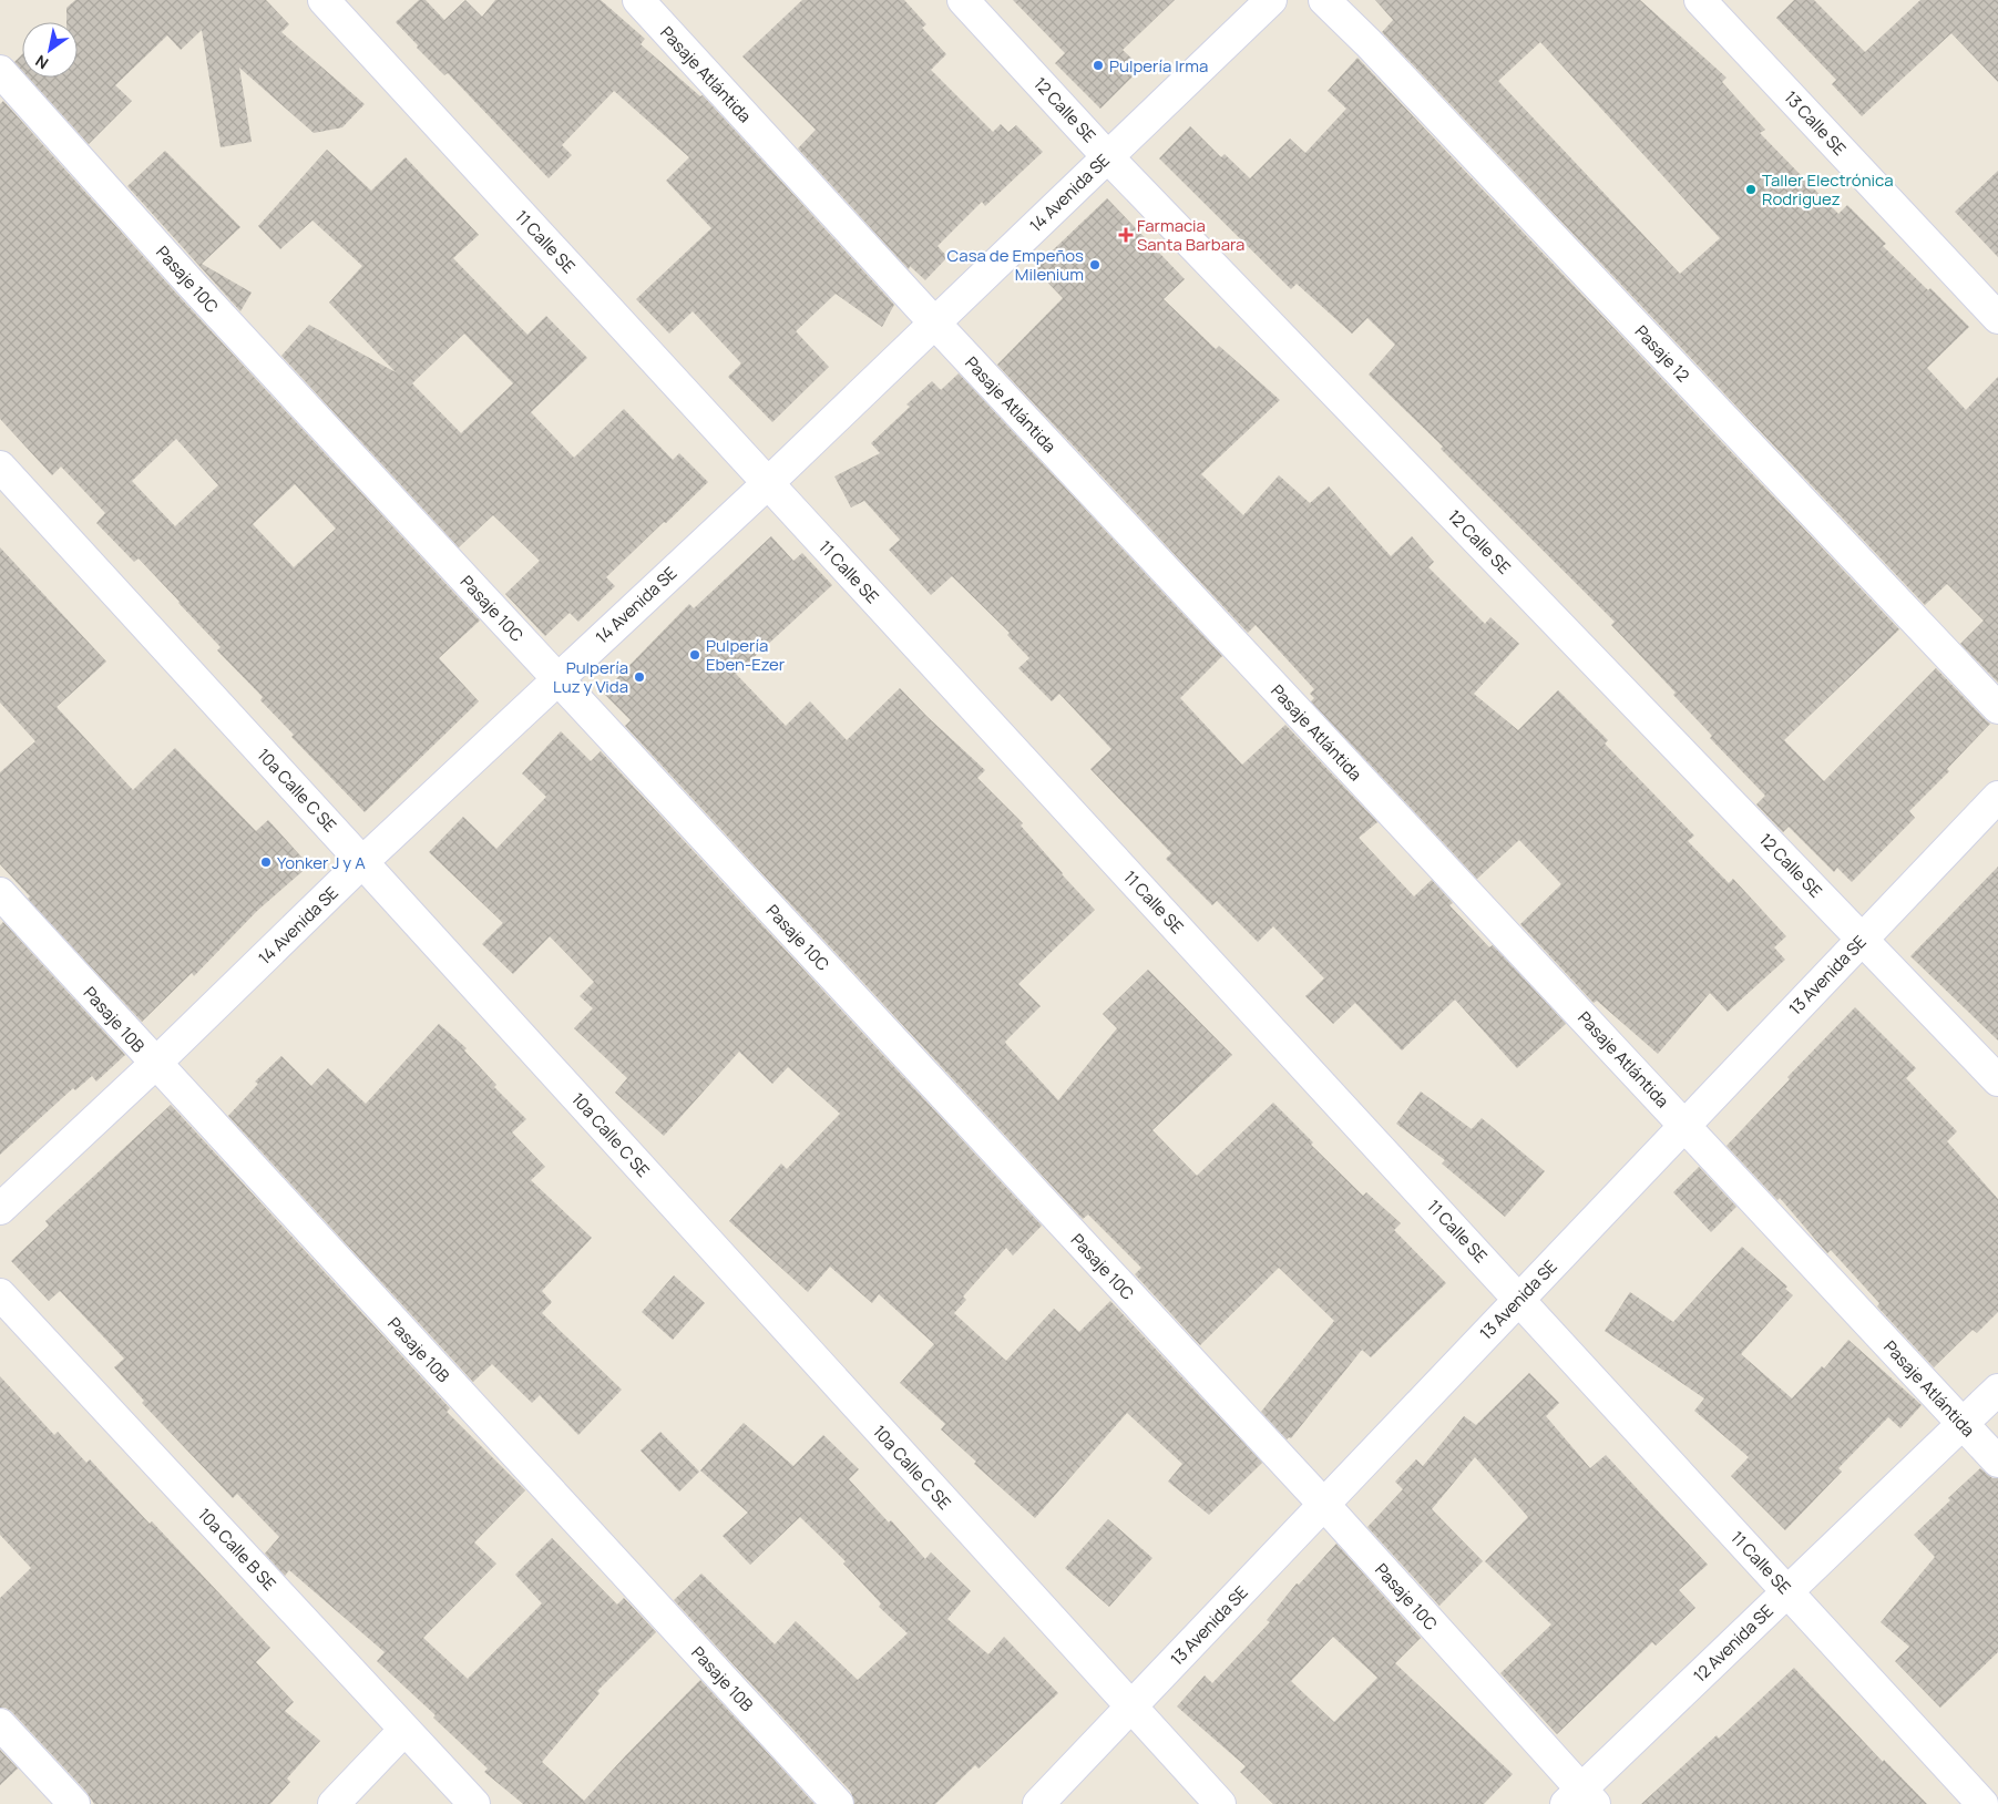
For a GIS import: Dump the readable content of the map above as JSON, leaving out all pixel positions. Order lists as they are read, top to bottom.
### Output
{
  "streets": {
    "street": [
      "Pasaje Atlántida",
      "12 Calle SE",
      "13 Calle SE",
      "14 Avenida SE",
      "11 Calle SE",
      "Pasaje 10C",
      "Pasaje 12",
      "10a Calle C SE",
      "13 Avenida SE",
      "Pasaje 10B",
      "10a Calle B SE",
      "12 Avenida SE"
    ]
  },
  "crossings": [
    ["Pasaje Atlántida", "14 Avenida SE"],
    ["Pasaje Atlántida", "13 Avenida SE"],
    ["Pasaje Atlántida", "12 Avenida SE"],
    ["12 Calle SE", "14 Avenida SE"],
    ["12 Calle SE", "13 Avenida SE"],
    ["14 Avenida SE", "11 Calle SE"],
    ["14 Avenida SE", "Pasaje 10C"],
    ["14 Avenida SE", "10a Calle C SE"],
    ["14 Avenida SE", "Pasaje 10B"],
    ["11 Calle SE", "13 Avenida SE"],
    ["11 Calle SE", "12 Avenida SE"],
    ["Pasaje 10C", "13 Avenida SE"],
    ["Pasaje 10C", "12 Avenida SE"],
    ["10a Calle C SE", "13 Avenida SE"]
  ],
  "places": {
    "other": [
      "Pulpería Irma",
      "Taller Electrónica Rodriguez",
      "Casa de Empeños Milenium",
      "Pulpería Eben-Ezer",
      "Pulpería Luz y Vida",
      "Yonker J y A"
    ],
    "health": ["Farmacia Santa Barbara"]
  },
  "north": "bottom left"
}
